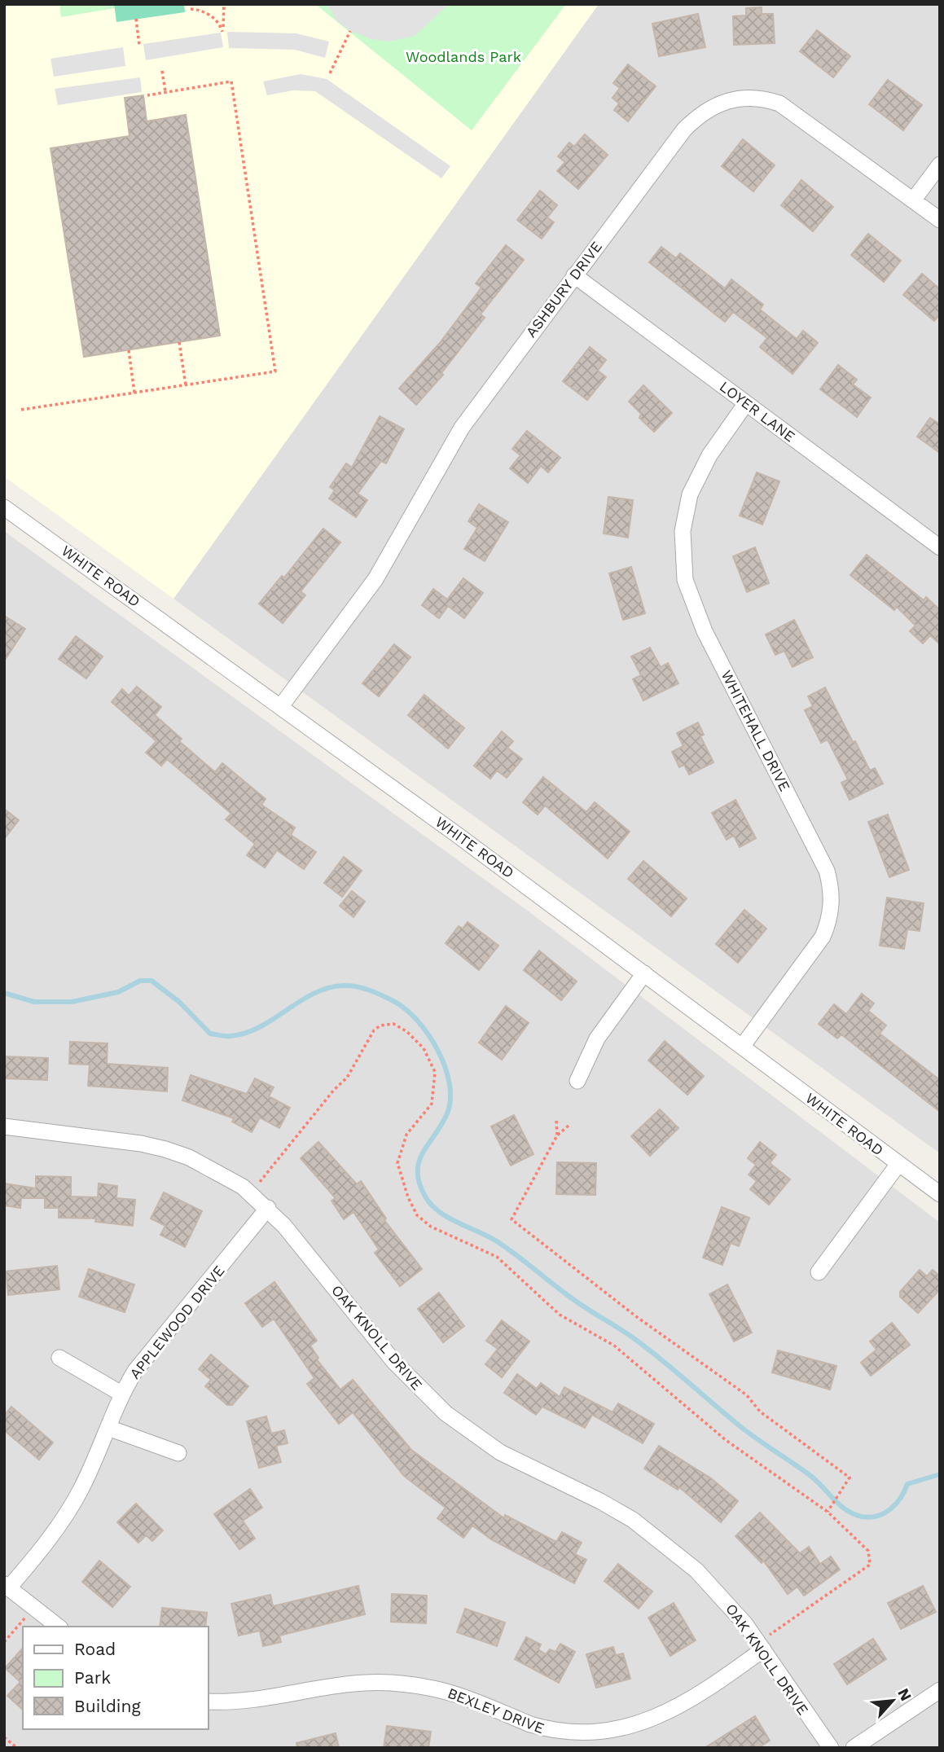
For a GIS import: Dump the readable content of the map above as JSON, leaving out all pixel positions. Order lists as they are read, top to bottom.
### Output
{
  "streets": {
    "street": [
      "ASHBURY DRIVE",
      "LOYER LANE",
      "WHITE ROAD",
      "WHITEHALL DRIVE",
      "APPLEWOOD DRIVE",
      "OAK KNOLL DRIVE",
      "BEXLEY DRIVE"
    ]
  },
  "crossings": [
    ["ASHBURY DRIVE", "LOYER LANE"],
    ["ASHBURY DRIVE", "WHITE ROAD"],
    ["LOYER LANE", "WHITEHALL DRIVE"],
    ["WHITE ROAD", "WHITEHALL DRIVE"],
    ["APPLEWOOD DRIVE", "OAK KNOLL DRIVE"],
    ["OAK KNOLL DRIVE", "BEXLEY DRIVE"]
  ],
  "parks": ["Woodlands Park"],
  "legend": ["Road", "Park", "Building"],
  "north": "top right"
}
